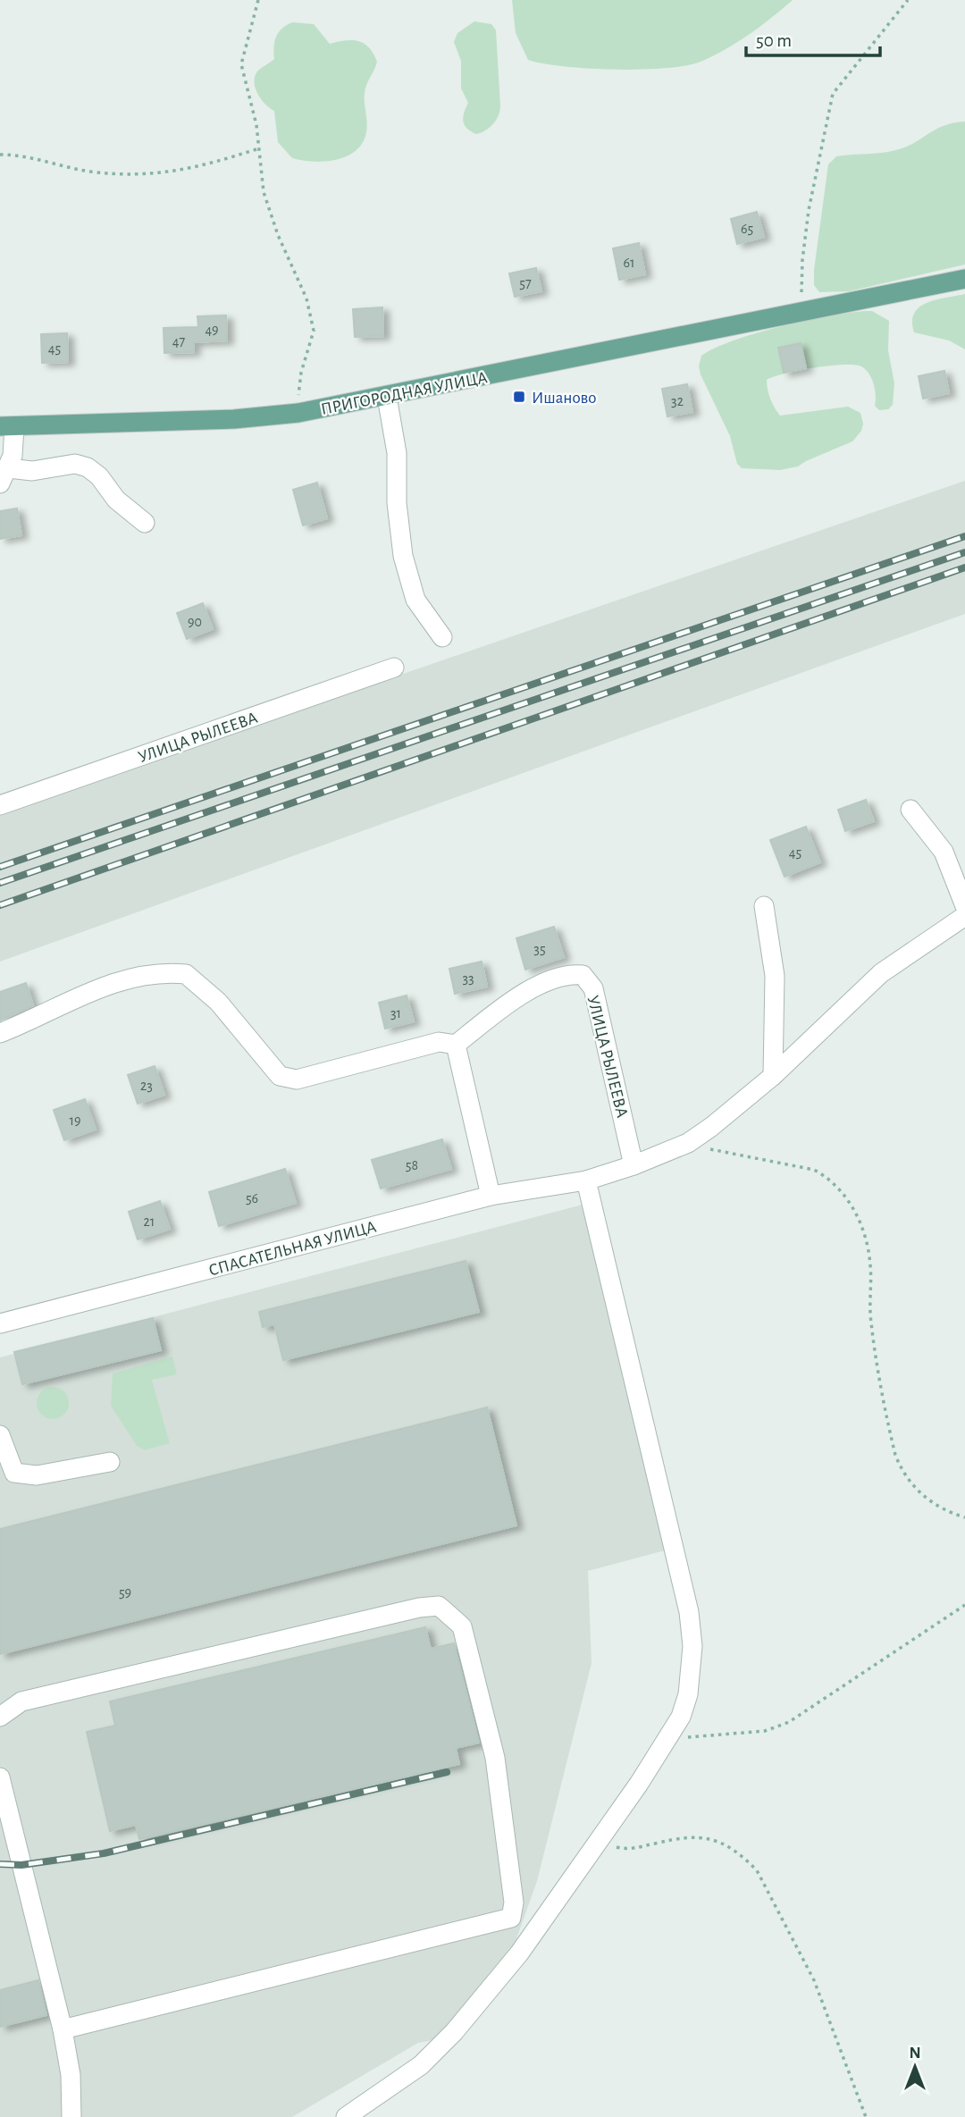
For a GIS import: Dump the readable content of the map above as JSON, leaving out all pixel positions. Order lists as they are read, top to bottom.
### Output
{
  "streets": {
    "main road": ["ПРИГОРОДНАЯ УЛИЦА"],
    "street": ["УЛИЦА РЫЛЕЕВА", "СПАСАТЕЛЬНАЯ УЛИЦА"]
  },
  "crossings": [
    ["УЛИЦА РЫЛЕЕВА", "СПАСАТЕЛЬНАЯ УЛИЦА"]
  ],
  "places": {
    "transit": ["Ишаново"]
  },
  "house_numbers": [
    "65",
    "61",
    "57",
    "49",
    "47",
    "45",
    "32",
    "90",
    "45",
    "35",
    "33",
    "31",
    "23",
    "19",
    "58",
    "56",
    "21",
    "59"
  ],
  "scale_bar": "50 m",
  "north": "top"
}
